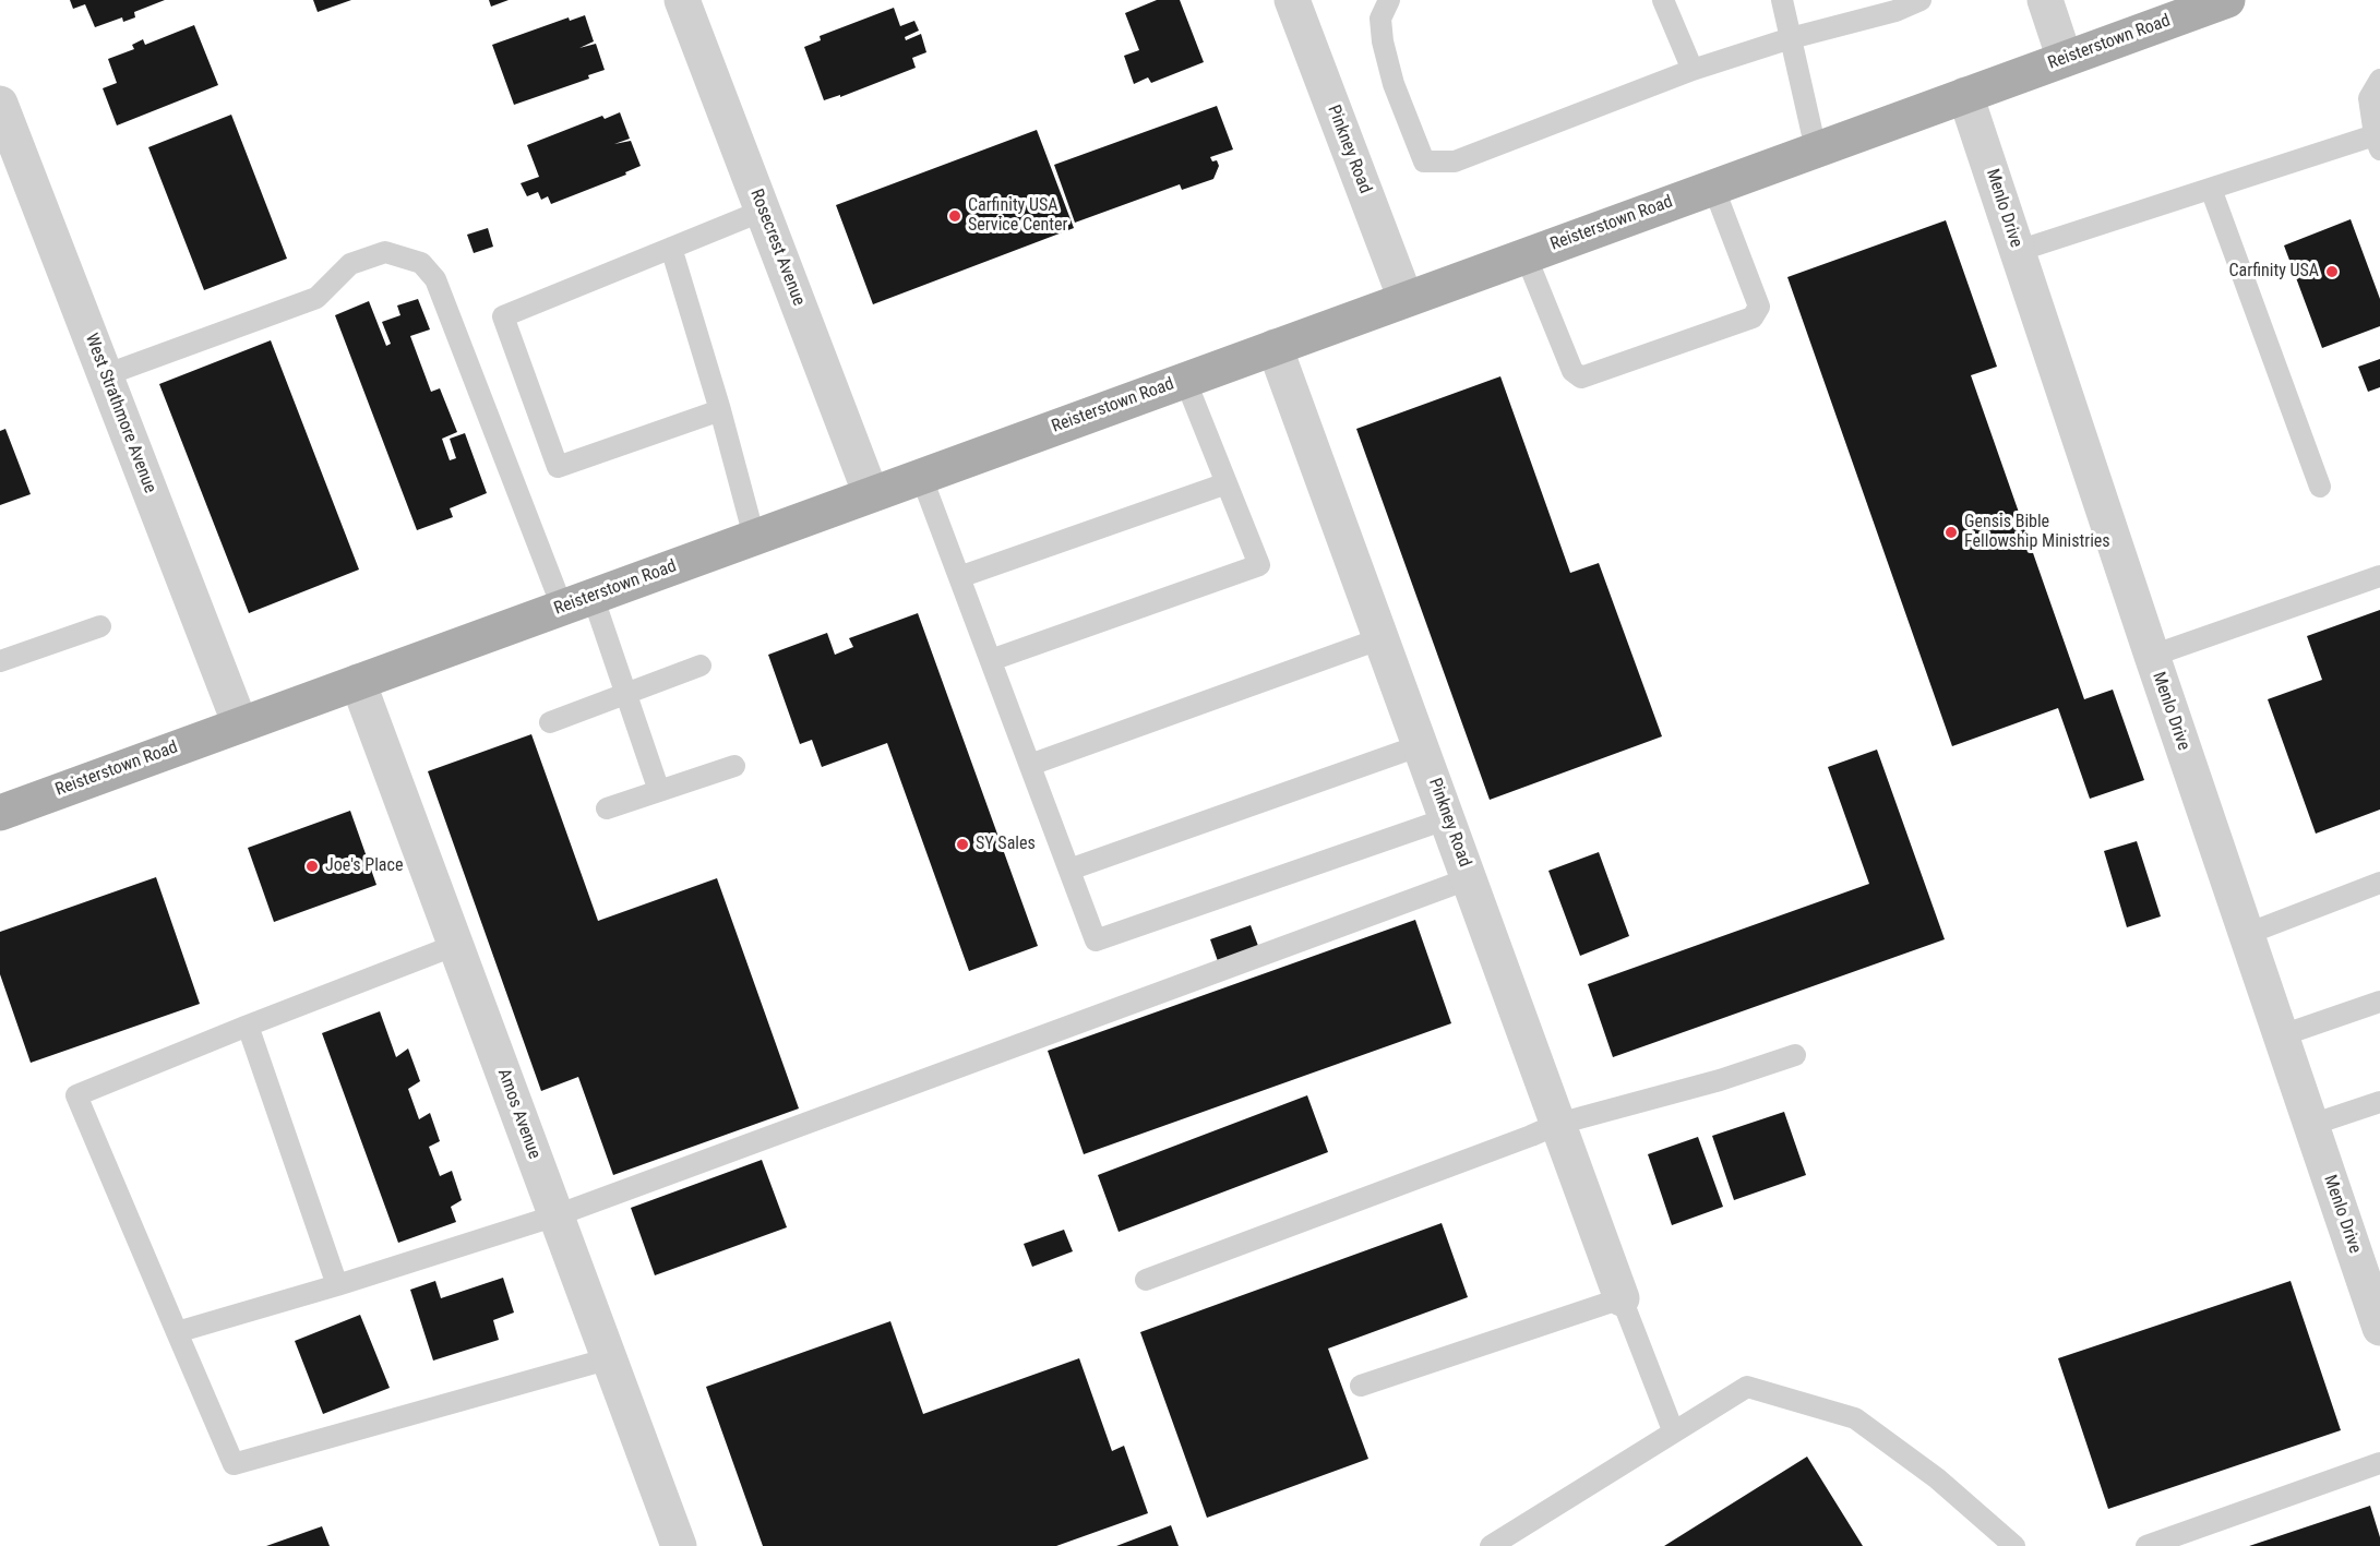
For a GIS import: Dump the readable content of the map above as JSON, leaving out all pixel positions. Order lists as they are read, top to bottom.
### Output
{
  "streets": {
    "main road": ["Reisterstown Road"],
    "street": [
      "Pinkney Road",
      "Menlo Drive",
      "Rosecrest Avenue",
      "West Strathmore Avenue",
      "Amos Avenue"
    ]
  },
  "crossings": [
    ["Reisterstown Road", "Pinkney Road"],
    ["Reisterstown Road", "Menlo Drive"],
    ["Reisterstown Road", "Rosecrest Avenue"],
    ["Reisterstown Road", "West Strathmore Avenue"],
    ["Reisterstown Road", "Amos Avenue"]
  ],
  "places": [
    "Carfinity USA Service Center",
    "Carfinity USA",
    "Gensis Bible Fellowship Ministries",
    "SY Sales",
    "Joe's Place"
  ]
}
